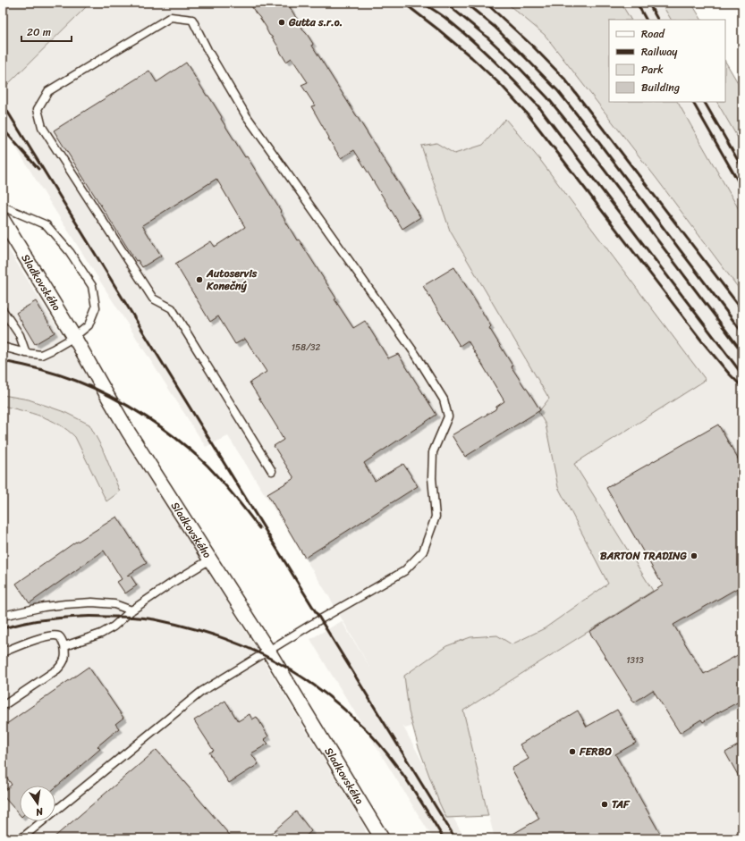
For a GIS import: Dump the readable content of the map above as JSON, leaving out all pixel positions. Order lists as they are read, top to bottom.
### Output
{
  "streets": {
    "street": ["Sladkovského"]
  },
  "places": [
    "Gutta s.r.o.",
    "Autoservis Konečný",
    "BARTON TRADING",
    "FERBO",
    "TAF"
  ],
  "house_numbers": ["158/32", "1313"],
  "legend": [
    "Road",
    "Railway",
    "Park",
    "Building"
  ],
  "scale_bar": "20 m",
  "north": "bottom"
}
